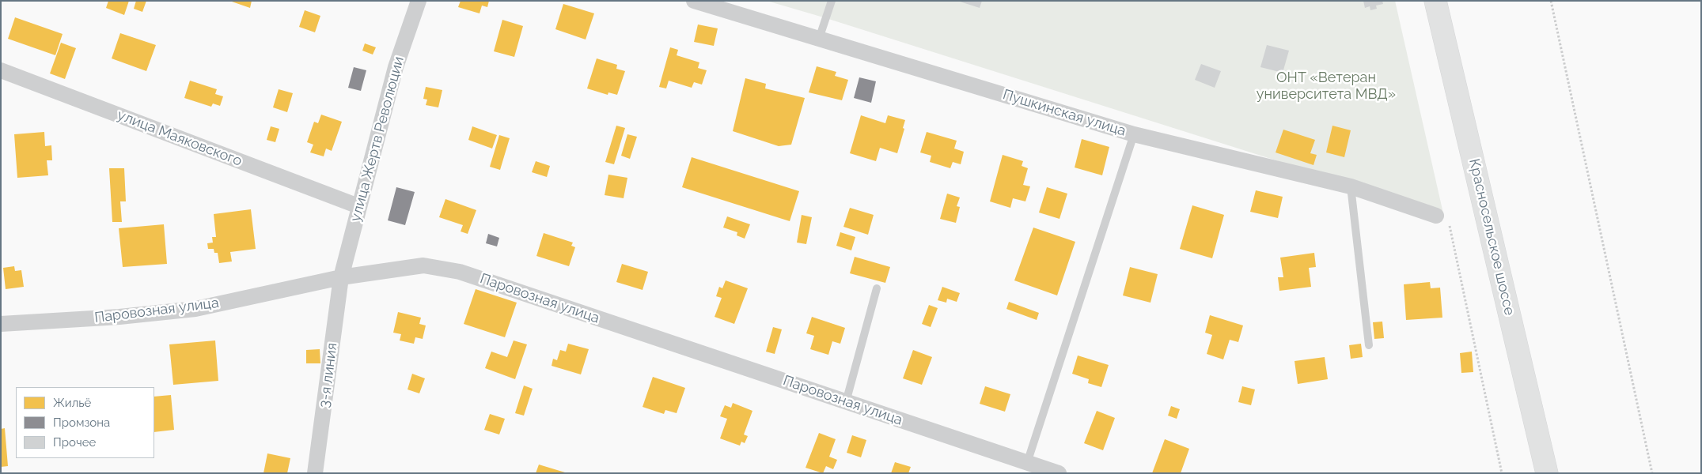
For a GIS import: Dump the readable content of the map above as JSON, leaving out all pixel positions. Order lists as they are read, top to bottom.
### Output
{
  "streets": {
    "main road": ["Красносельское шоссе"],
    "street": [
      "Пушкинская улица",
      "улица Маяковского",
      "улица Жертв Революции",
      "Паровозная улица",
      "3-я линия"
    ]
  },
  "crossings": [
    ["улица Маяковского", "улица Жертв Революции"],
    ["улица Жертв Революции", "Паровозная улица"],
    ["улица Жертв Революции", "3-я линия"],
    ["Паровозная улица", "3-я линия"]
  ],
  "parks": ["ОНТ «Ветеран университета МВД»"],
  "legend": ["Жильё", "Промзона", "Прочее"]
}
